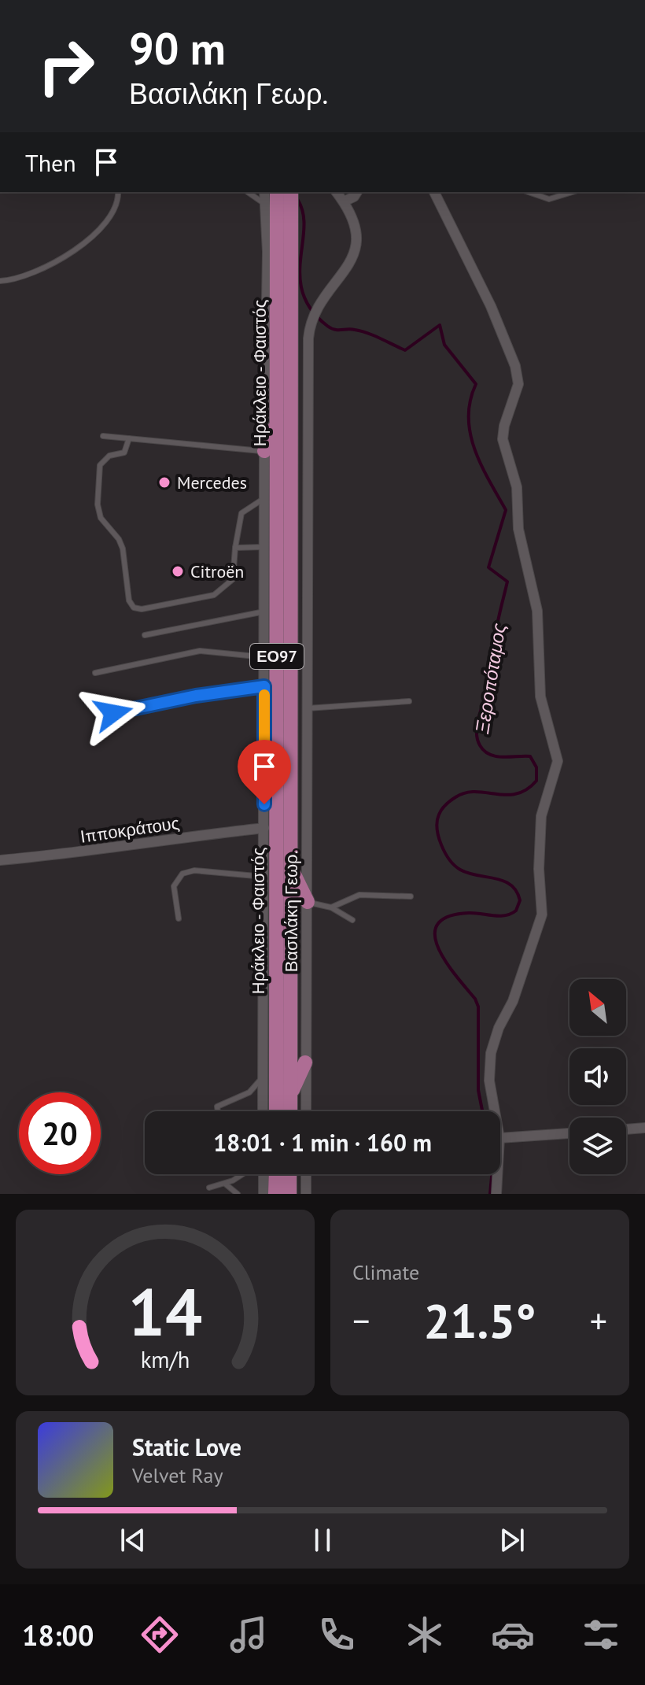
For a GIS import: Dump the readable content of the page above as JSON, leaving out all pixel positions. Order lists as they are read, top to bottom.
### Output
{
  "streets": {
    "main road": ["Ηράκλειο - Φαιστός", "ΕΟ97"],
    "street": ["Ιπποκράτους", "Βασιλάκη Γεωρ."]
  },
  "crossings": [
    ["Ιπποκράτους", "Βασιλάκη Γεωρ."]
  ],
  "water": ["Ξεροπόταμος"],
  "places": ["Mercedes", "Citroën"],
  "north": "top left",
  "page": {
    "turn": ["90 m", "Βασιλάκη Γεωρ."],
    "then": "Then",
    "limit": "20",
    "trip": "18:01 · 1 min · 160 m",
    "tile": "Climate",
    "heat": ["−", "21.5°", "+"],
    "song": ["Static Love", "Velvet Ray"],
    "tabs": "18:00",
    "gauge": ["14", "km/h"]
  }
}
